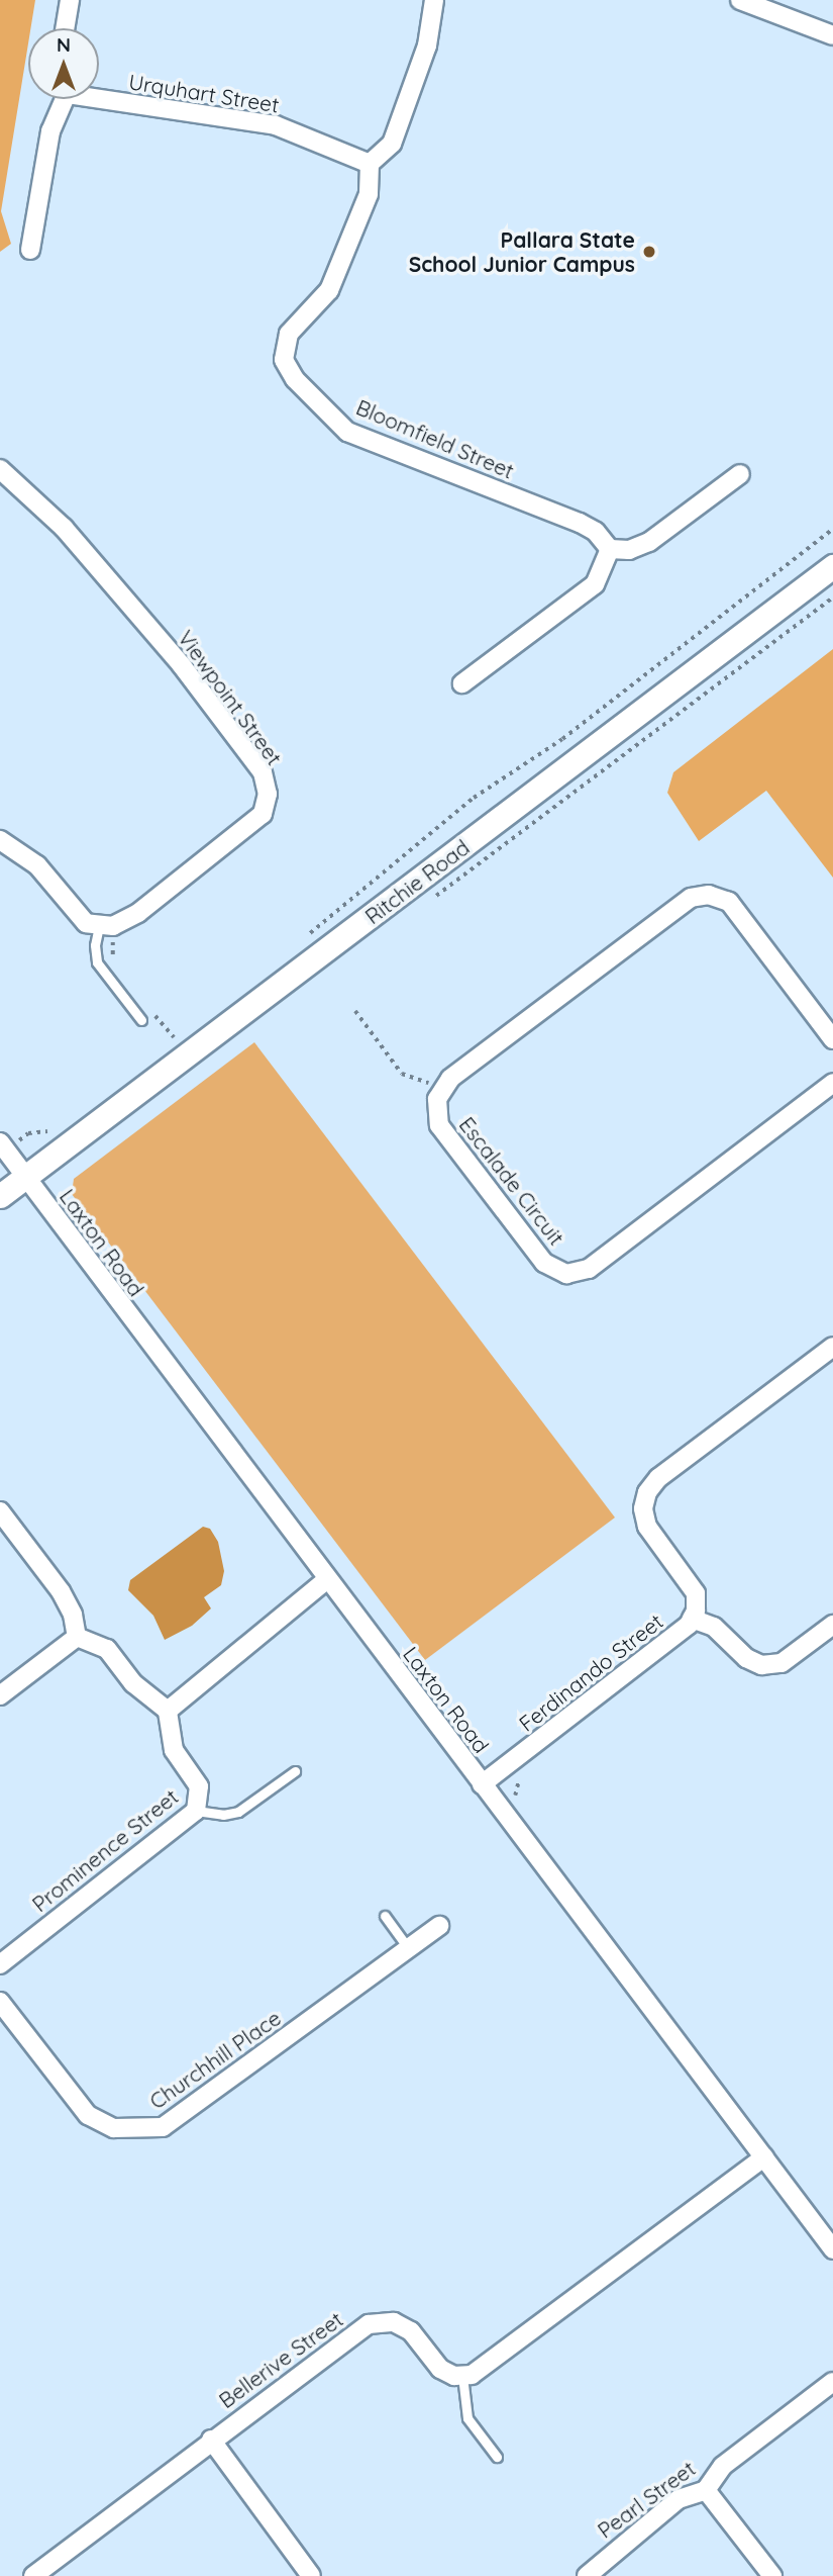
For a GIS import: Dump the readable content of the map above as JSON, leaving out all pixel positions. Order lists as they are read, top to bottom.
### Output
{
  "streets": {
    "street": [
      "Urquhart Street",
      "Bloomfield Street",
      "Viewpoint Street",
      "Ritchie Road",
      "Escalade Circuit",
      "Laxton Road",
      "Ferdinando Street",
      "Prominence Street",
      "Churchhill Place",
      "Bellerive Street",
      "Pearl Street"
    ]
  },
  "crossings": [
    ["Urquhart Street", "Bloomfield Street"],
    ["Ritchie Road", "Laxton Road"],
    ["Laxton Road", "Ferdinando Street"]
  ],
  "places": ["Pallara State School Junior Campus"],
  "north": "top"
}
